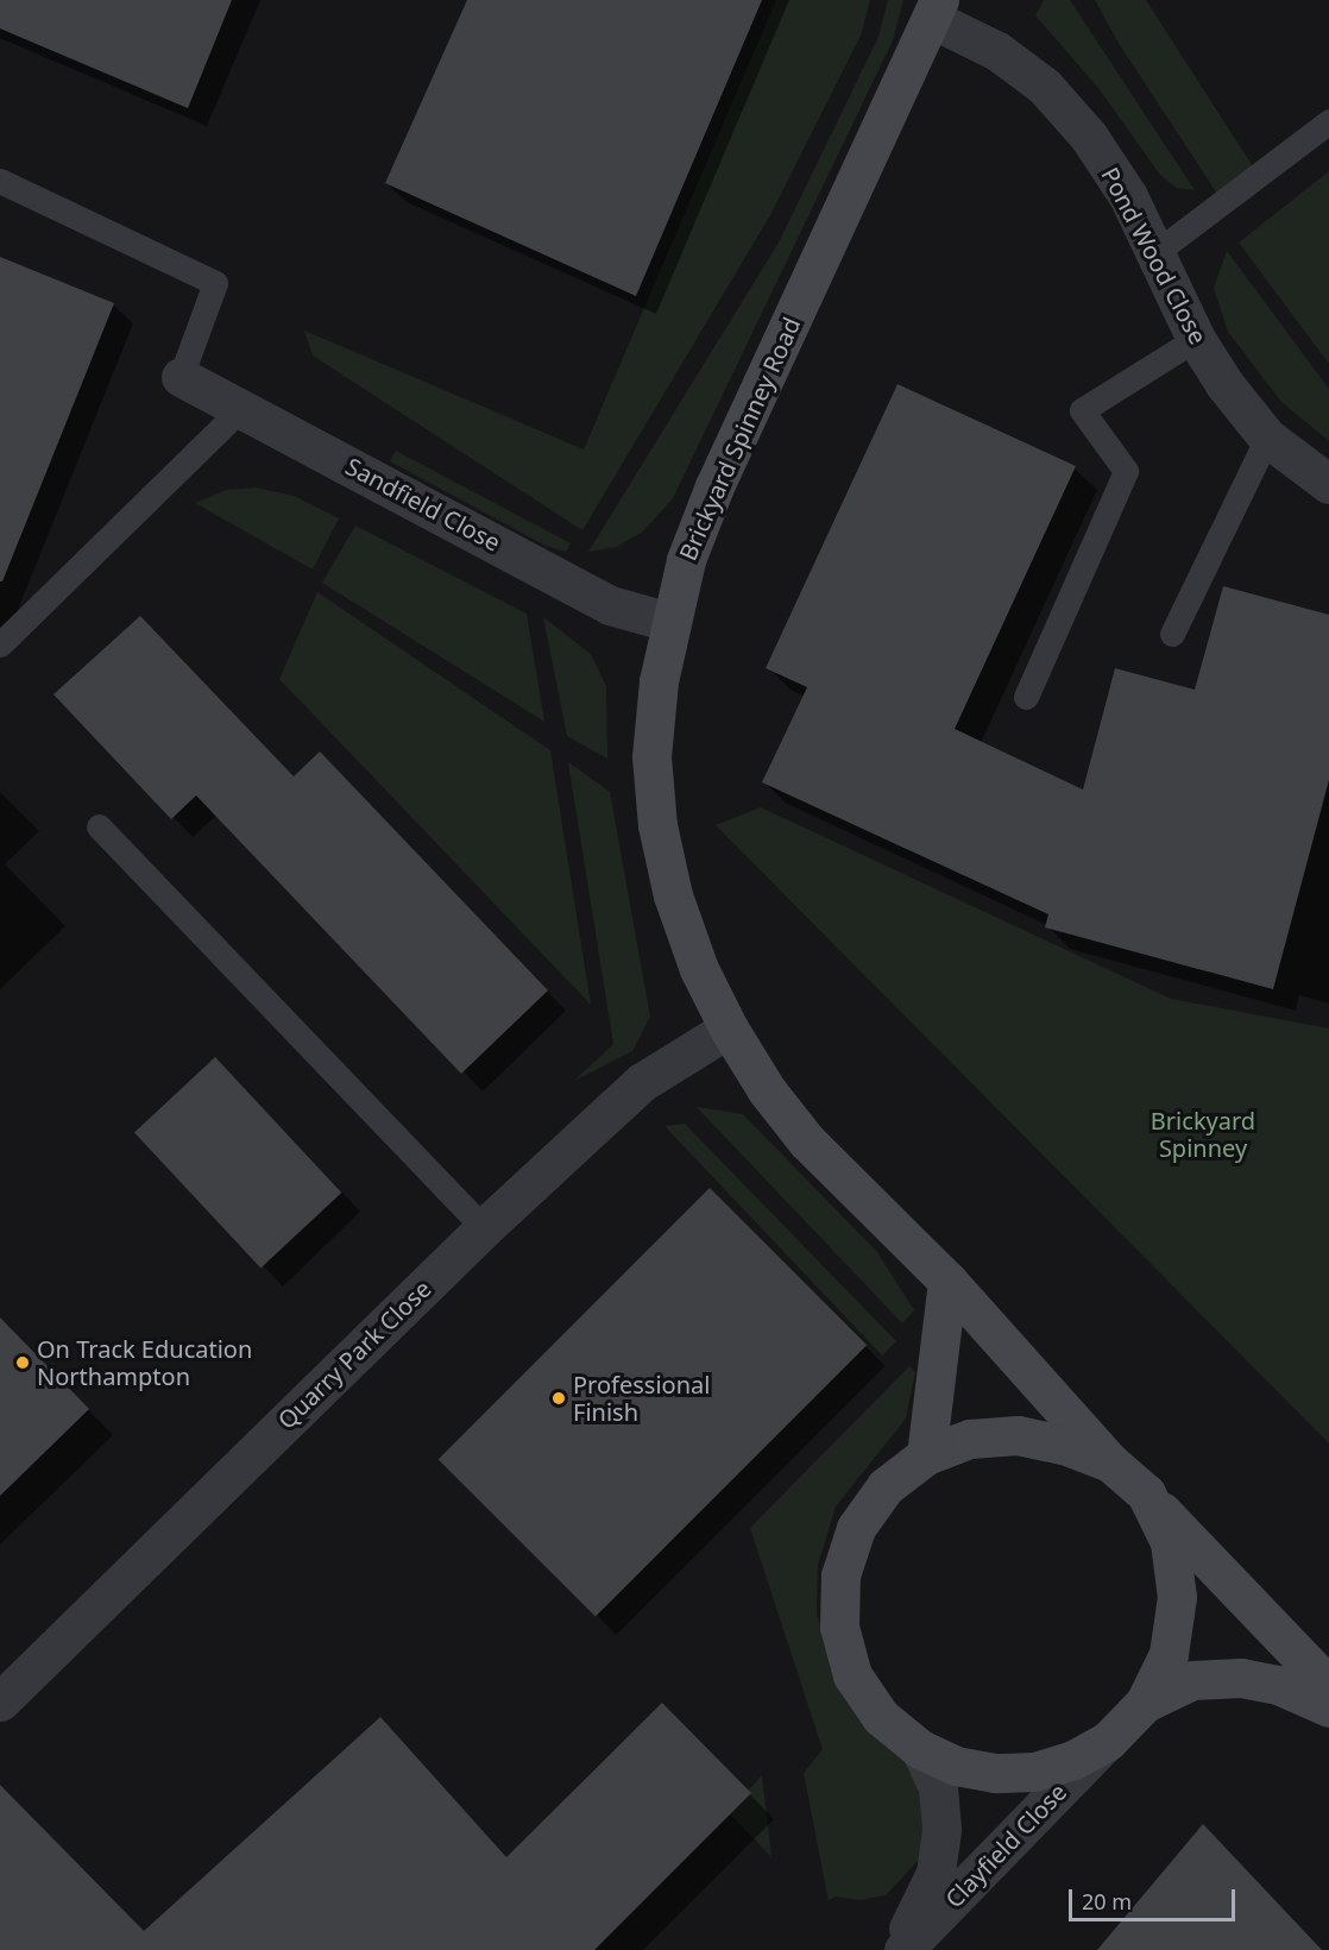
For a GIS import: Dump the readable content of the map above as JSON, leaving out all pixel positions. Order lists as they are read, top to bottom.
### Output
{
  "streets": {
    "street": [
      "Pond Wood Close",
      "Brickyard Spinney Road",
      "Sandfield Close",
      "Quarry Park Close",
      "Clayfield Close"
    ]
  },
  "crossings": [
    ["Pond Wood Close", "Brickyard Spinney Road"],
    ["Brickyard Spinney Road", "Sandfield Close"],
    ["Brickyard Spinney Road", "Quarry Park Close"]
  ],
  "parks": ["Brickyard Spinney"],
  "places": ["On Track Education Northampton", "Professional Finish"],
  "scale_bar": "20 m"
}
